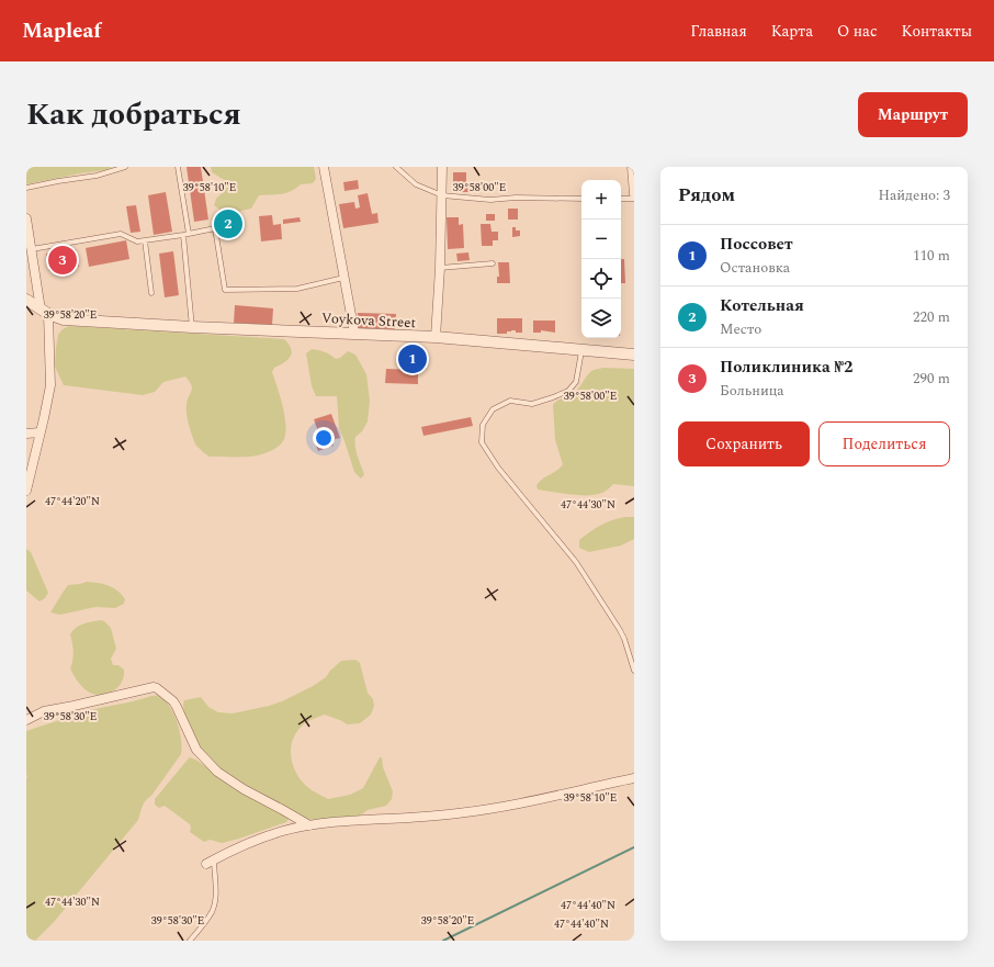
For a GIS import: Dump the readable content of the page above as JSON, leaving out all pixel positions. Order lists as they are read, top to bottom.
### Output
{
  "streets": {
    "street": ["Voykova Street"]
  },
  "page": {
    "header": "Mapleaf",
    "nav": [
      "Главная",
      "Карта",
      "О нас",
      "Контакты"
    ],
    "title": "Как добраться",
    "buttons": [
      "Маршрут",
      ["Сохранить", "Поделиться"]
    ],
    "heading": ["Рядом", "Найдено: 3"],
    "map_buttons": ["+", "−"],
    "pins": ["2", "3", "1"],
    "list": [
      {
        "mark": "1",
        "name": "Поссовет",
        "note": "Остановка",
        "value": "110 m"
      },
      {
        "mark": "2",
        "name": "Котельная",
        "note": "Место",
        "value": "220 m"
      },
      {
        "mark": "3",
        "name": "Поликлиника №2",
        "note": "Больница",
        "value": "290 m"
      }
    ]
  },
  "coordinates": [
    "39°58'10\"E",
    "39°58'00\"E",
    "39°58'20\"E",
    "47°44'20\"N",
    "47°44'30\"N",
    "39°58'30\"E",
    "47°44'40\"N"
  ]
}
